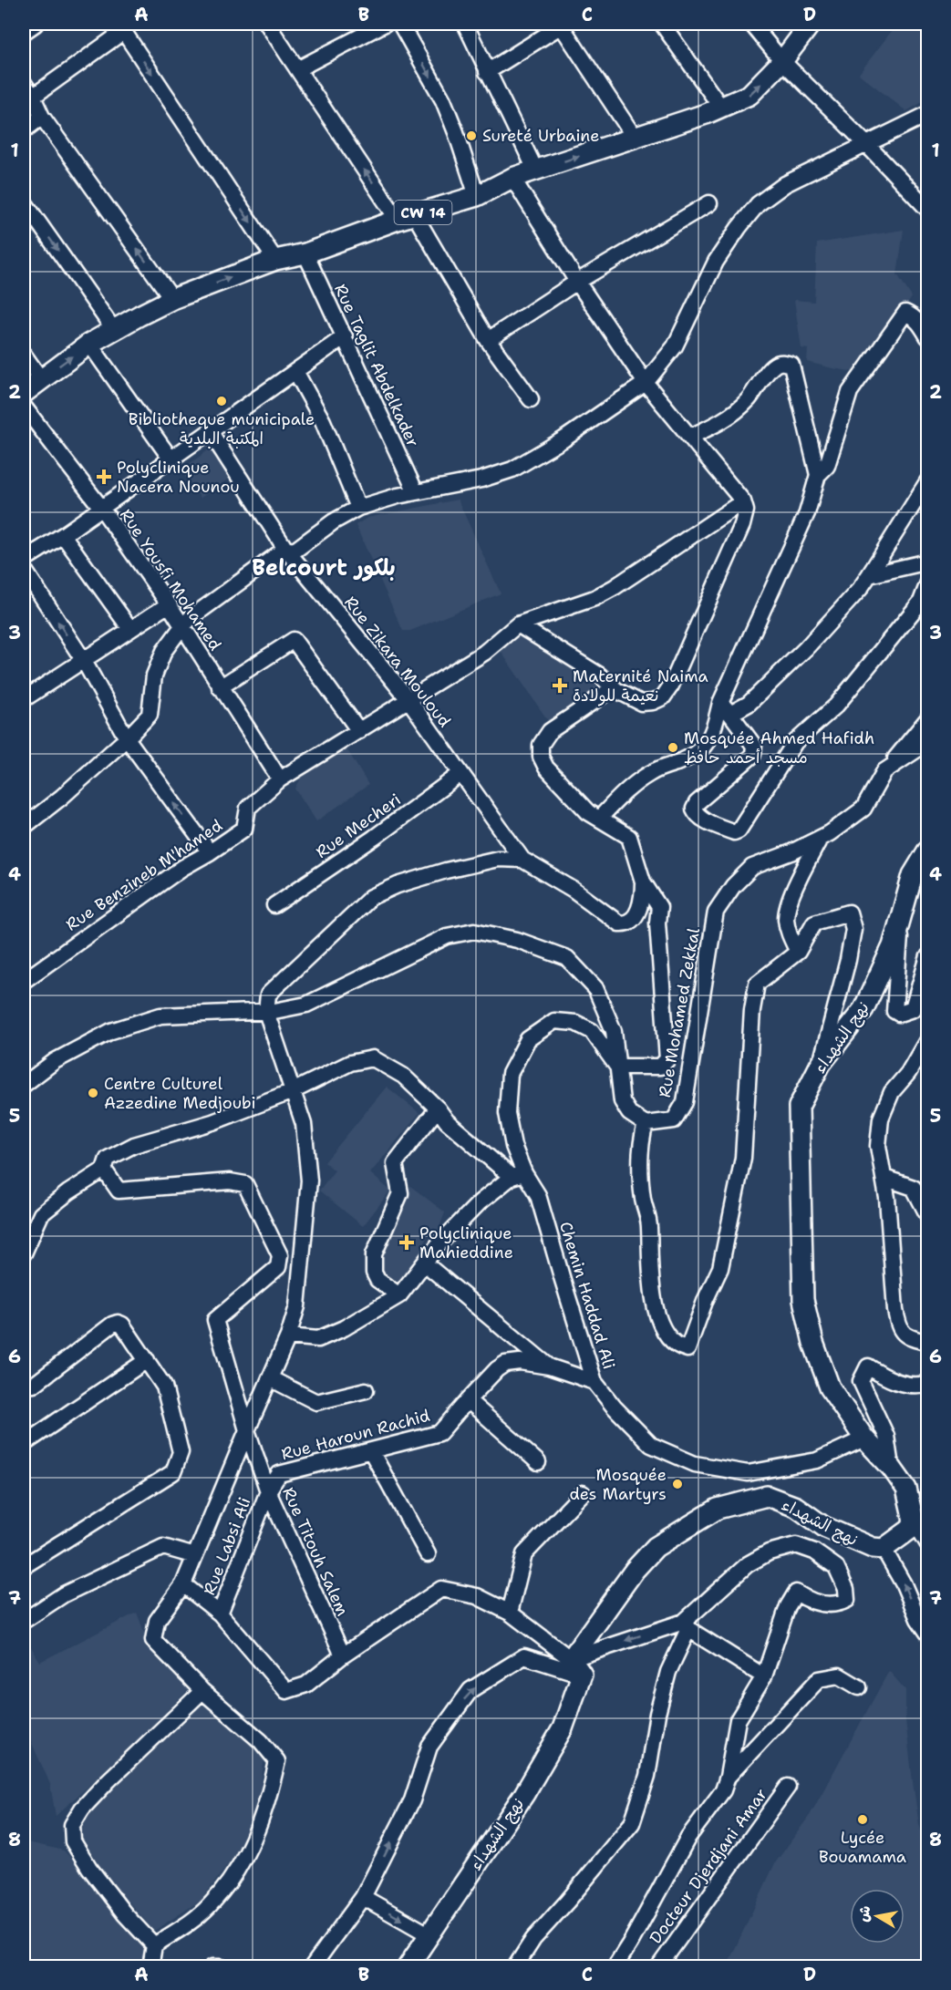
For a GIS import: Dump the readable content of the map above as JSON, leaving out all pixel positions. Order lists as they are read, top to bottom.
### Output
{
  "streets": {
    "main road": ["CW 14", "نهج الشهداء"],
    "street": [
      "Rue Taglit Abdelkader",
      "Rue Yousfi Mohamed",
      "Rue Zikara Mouloud",
      "Rue Mecheri",
      "Rue Benzineb M'hamed",
      "Rue Mohamed Zekkal",
      "Chemin Haddad Ali",
      "Rue Haroun Rachid",
      "Rue Labsi Ali",
      "Rue Titouh Salem",
      "Docteur Djerdjani Amar"
    ]
  },
  "crossings": [
    ["CW 14", "Rue Taglit Abdelkader"],
    ["Rue Yousfi Mohamed", "Rue Benzineb M'hamed"],
    ["Rue Zikara Mouloud", "Rue Mecheri"],
    ["Rue Zikara Mouloud", "Rue Benzineb M'hamed"],
    ["نهج الشهداء", "Chemin Haddad Ali"],
    ["Chemin Haddad Ali", "Rue Haroun Rachid"],
    ["Rue Haroun Rachid", "Rue Labsi Ali"],
    ["Rue Haroun Rachid", "Rue Titouh Salem"],
    ["Rue Labsi Ali", "Rue Titouh Salem"]
  ],
  "districts": ["Belcourt بلكور"],
  "places": {
    "other": [
      "Sureté Urbaine",
      "Bibliotheque municipale المكتبة البلدية",
      "Mosquée Ahmed Hafidh مسجد أحمد حافظ",
      "Centre Culturel Azzedine Medjoubi",
      "Mosquée des Martyrs",
      "Lycée Bouamama"
    ],
    "health": ["Polyclinique Nacera Nounou", "Maternité Naima نعيمة للولادة", "Polyclinique Mahieddine"]
  },
  "north": "left",
  "grid": {
    "columns": [
      "A",
      "B",
      "C",
      "D"
    ],
    "rows": [
      "1",
      "2",
      "3",
      "4",
      "5",
      "6",
      "7",
      "8"
    ]
  }
}
